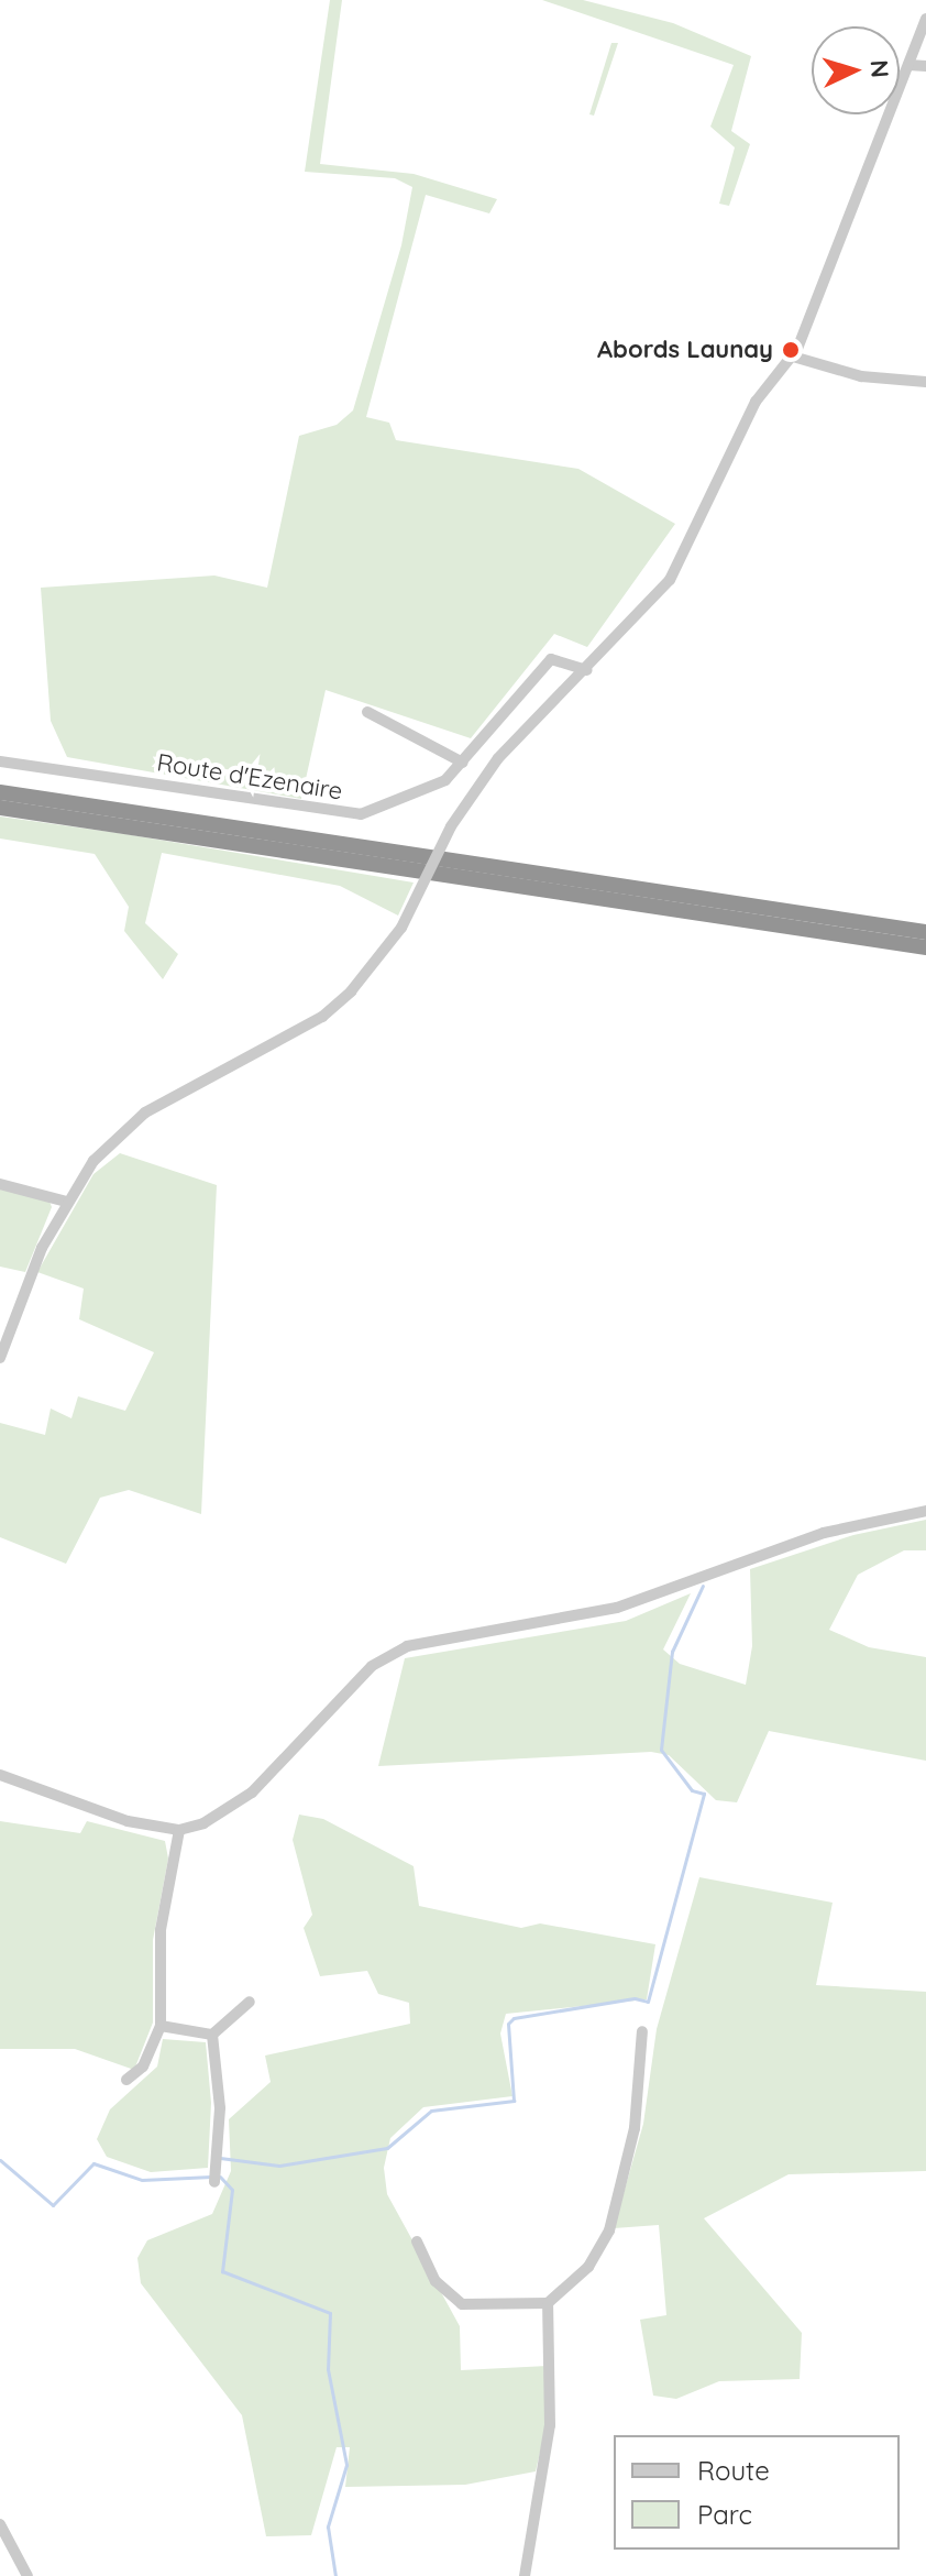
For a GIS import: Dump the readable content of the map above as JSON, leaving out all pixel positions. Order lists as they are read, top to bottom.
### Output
{
  "streets": {
    "street": ["Route d'Ezenaire"]
  },
  "places": ["Abords Launay"],
  "legend": ["Route", "Parc"],
  "north": "right"
}
